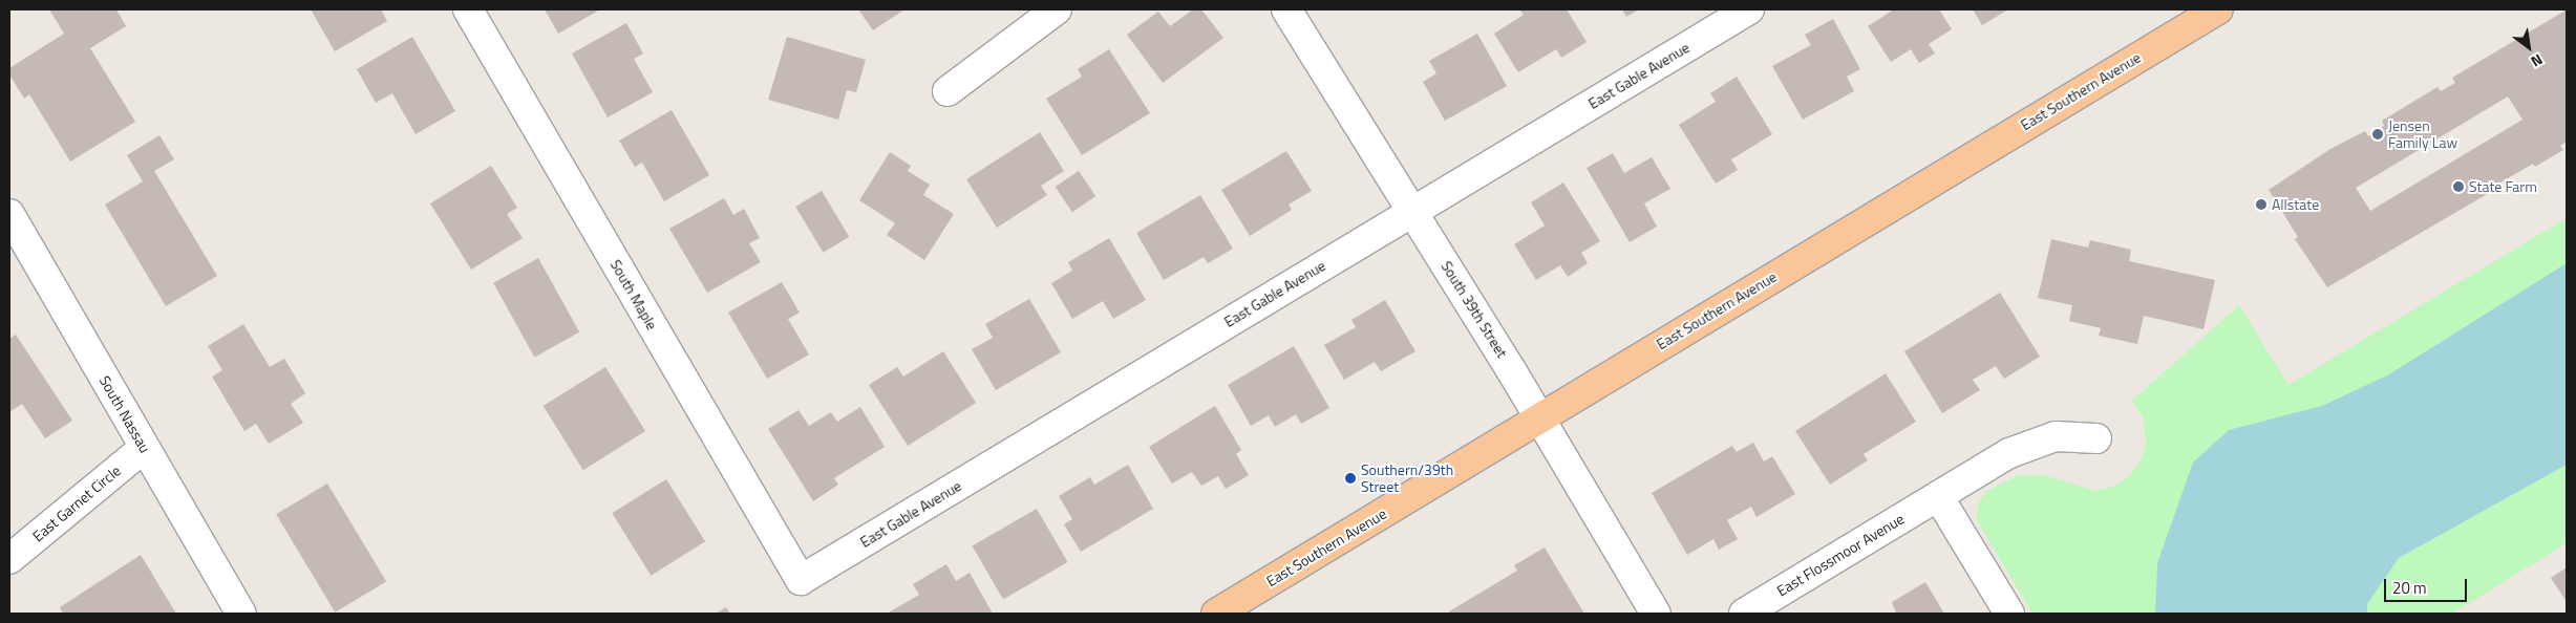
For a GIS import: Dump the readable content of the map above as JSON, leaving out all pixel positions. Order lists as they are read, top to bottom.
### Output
{
  "streets": {
    "main road": ["East Southern Avenue"],
    "street": [
      "East Gable Avenue",
      "South Maple",
      "South 39th Street",
      "South Nassau",
      "East Garnet Circle",
      "East Flossmoor Avenue"
    ]
  },
  "crossings": [
    ["East Gable Avenue", "South Maple"],
    ["East Gable Avenue", "South 39th Street"],
    ["East Southern Avenue", "South 39th Street"],
    ["South Nassau", "East Garnet Circle"]
  ],
  "places": [
    "Jensen Family Law",
    "State Farm",
    "Allstate",
    "Southern/39th Street"
  ],
  "scale_bar": "20 m",
  "north": "bottom right"
}
